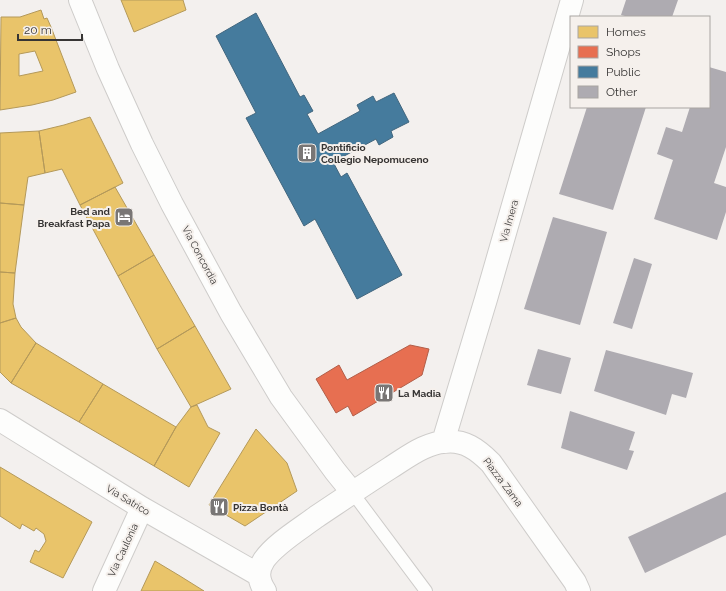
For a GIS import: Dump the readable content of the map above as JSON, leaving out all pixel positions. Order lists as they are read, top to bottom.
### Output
{
  "streets": {
    "street": [
      "Via Imera",
      "Via Concordia",
      "Piazza Zama",
      "Via Satrico",
      "Via Caulonia"
    ]
  },
  "crossings": [
    ["Via Imera", "Piazza Zama"],
    ["Via Concordia", "Piazza Zama"],
    ["Piazza Zama", "Via Satrico"],
    ["Via Satrico", "Via Caulonia"]
  ],
  "places": {
    "building": ["Pontificio Collegio Nepomuceno"],
    "hotel": ["Bed and Breakfast Papa"],
    "restaurant": ["La Madia", "Pizza Bontà"]
  },
  "legend": [
    "Homes",
    "Shops",
    "Public",
    "Other"
  ],
  "scale_bar": "20 m"
}
